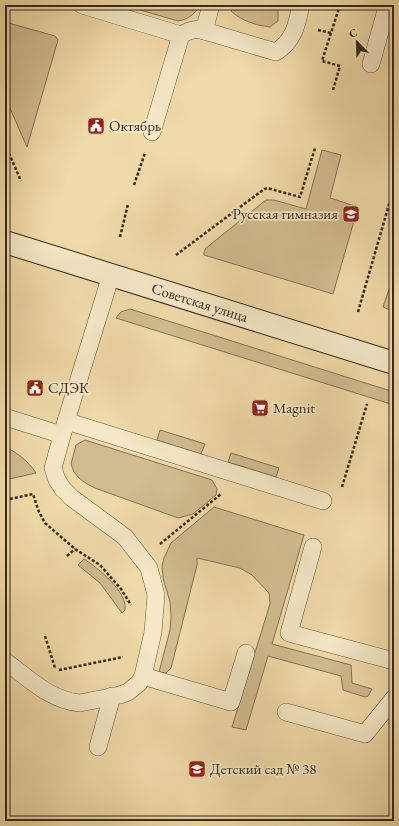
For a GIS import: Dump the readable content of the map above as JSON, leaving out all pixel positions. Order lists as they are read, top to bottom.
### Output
{
  "streets": {
    "main road": ["Советская улица"]
  },
  "places": {
    "public building": ["Октябрь", "СДЭК"],
    "school or university": ["Русская гимназия", "Детский сад № 38"],
    "supermarket": ["Magnit"]
  },
  "north": "top left"
}
